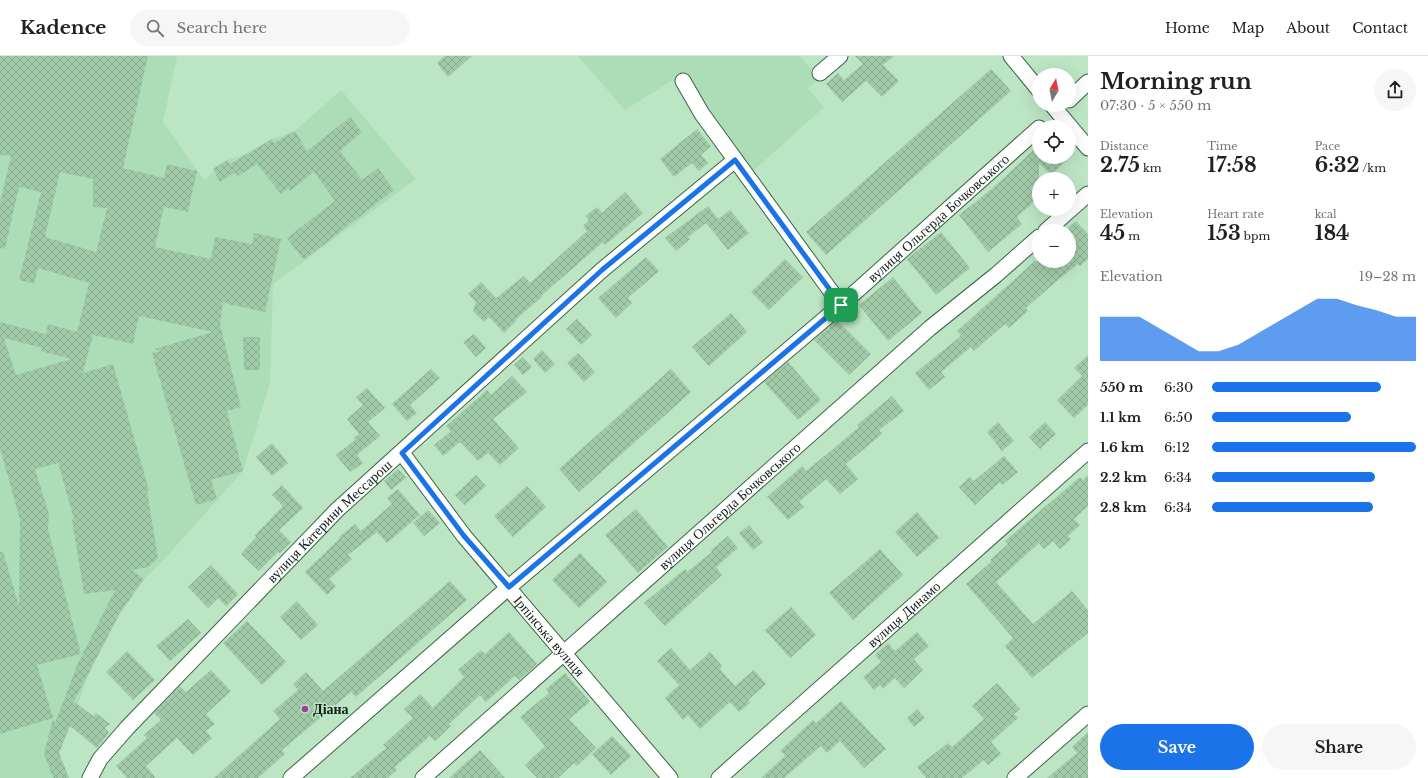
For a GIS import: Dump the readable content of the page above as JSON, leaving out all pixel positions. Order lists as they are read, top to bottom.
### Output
{
  "streets": {
    "street": [
      "вулиця Ольгерда Бочковського",
      "вулиця Катерини Мессарош",
      "вулиця Динамо",
      "Ірпінська вулиця"
    ]
  },
  "crossings": [
    ["вулиця Ольгерда Бочковського", "Ірпінська вулиця"],
    ["вулиця Катерини Мессарош", "Ірпінська вулиця"]
  ],
  "places": ["Діана"],
  "north": "top",
  "page": {
    "header": "Kadence",
    "search": "Search here",
    "nav": [
      "Home",
      "Map",
      "About",
      "Contact"
    ],
    "heading": ["Morning run", "07:30 · 5 × 550 m"],
    "map_buttons": ["+", "−"],
    "stats": [
      ["Distance", "2.75 km"],
      ["Time", "17:58"],
      ["Pace", "6:32 /km"],
      ["Elevation", "45 m"],
      ["Heart rate", "153 bpm"],
      ["kcal", "184"]
    ],
    "chart": ["Elevation", "19–28 m"],
    "list": [
      {
        "name": "550 m",
        "note": "6:30"
      },
      {
        "name": "1.1 km",
        "note": "6:50"
      },
      {
        "name": "1.6 km",
        "note": "6:12"
      },
      {
        "name": "2.2 km",
        "note": "6:34"
      },
      {
        "name": "2.8 km",
        "note": "6:34"
      }
    ],
    "buttons": ["Save", "Share"]
  }
}
